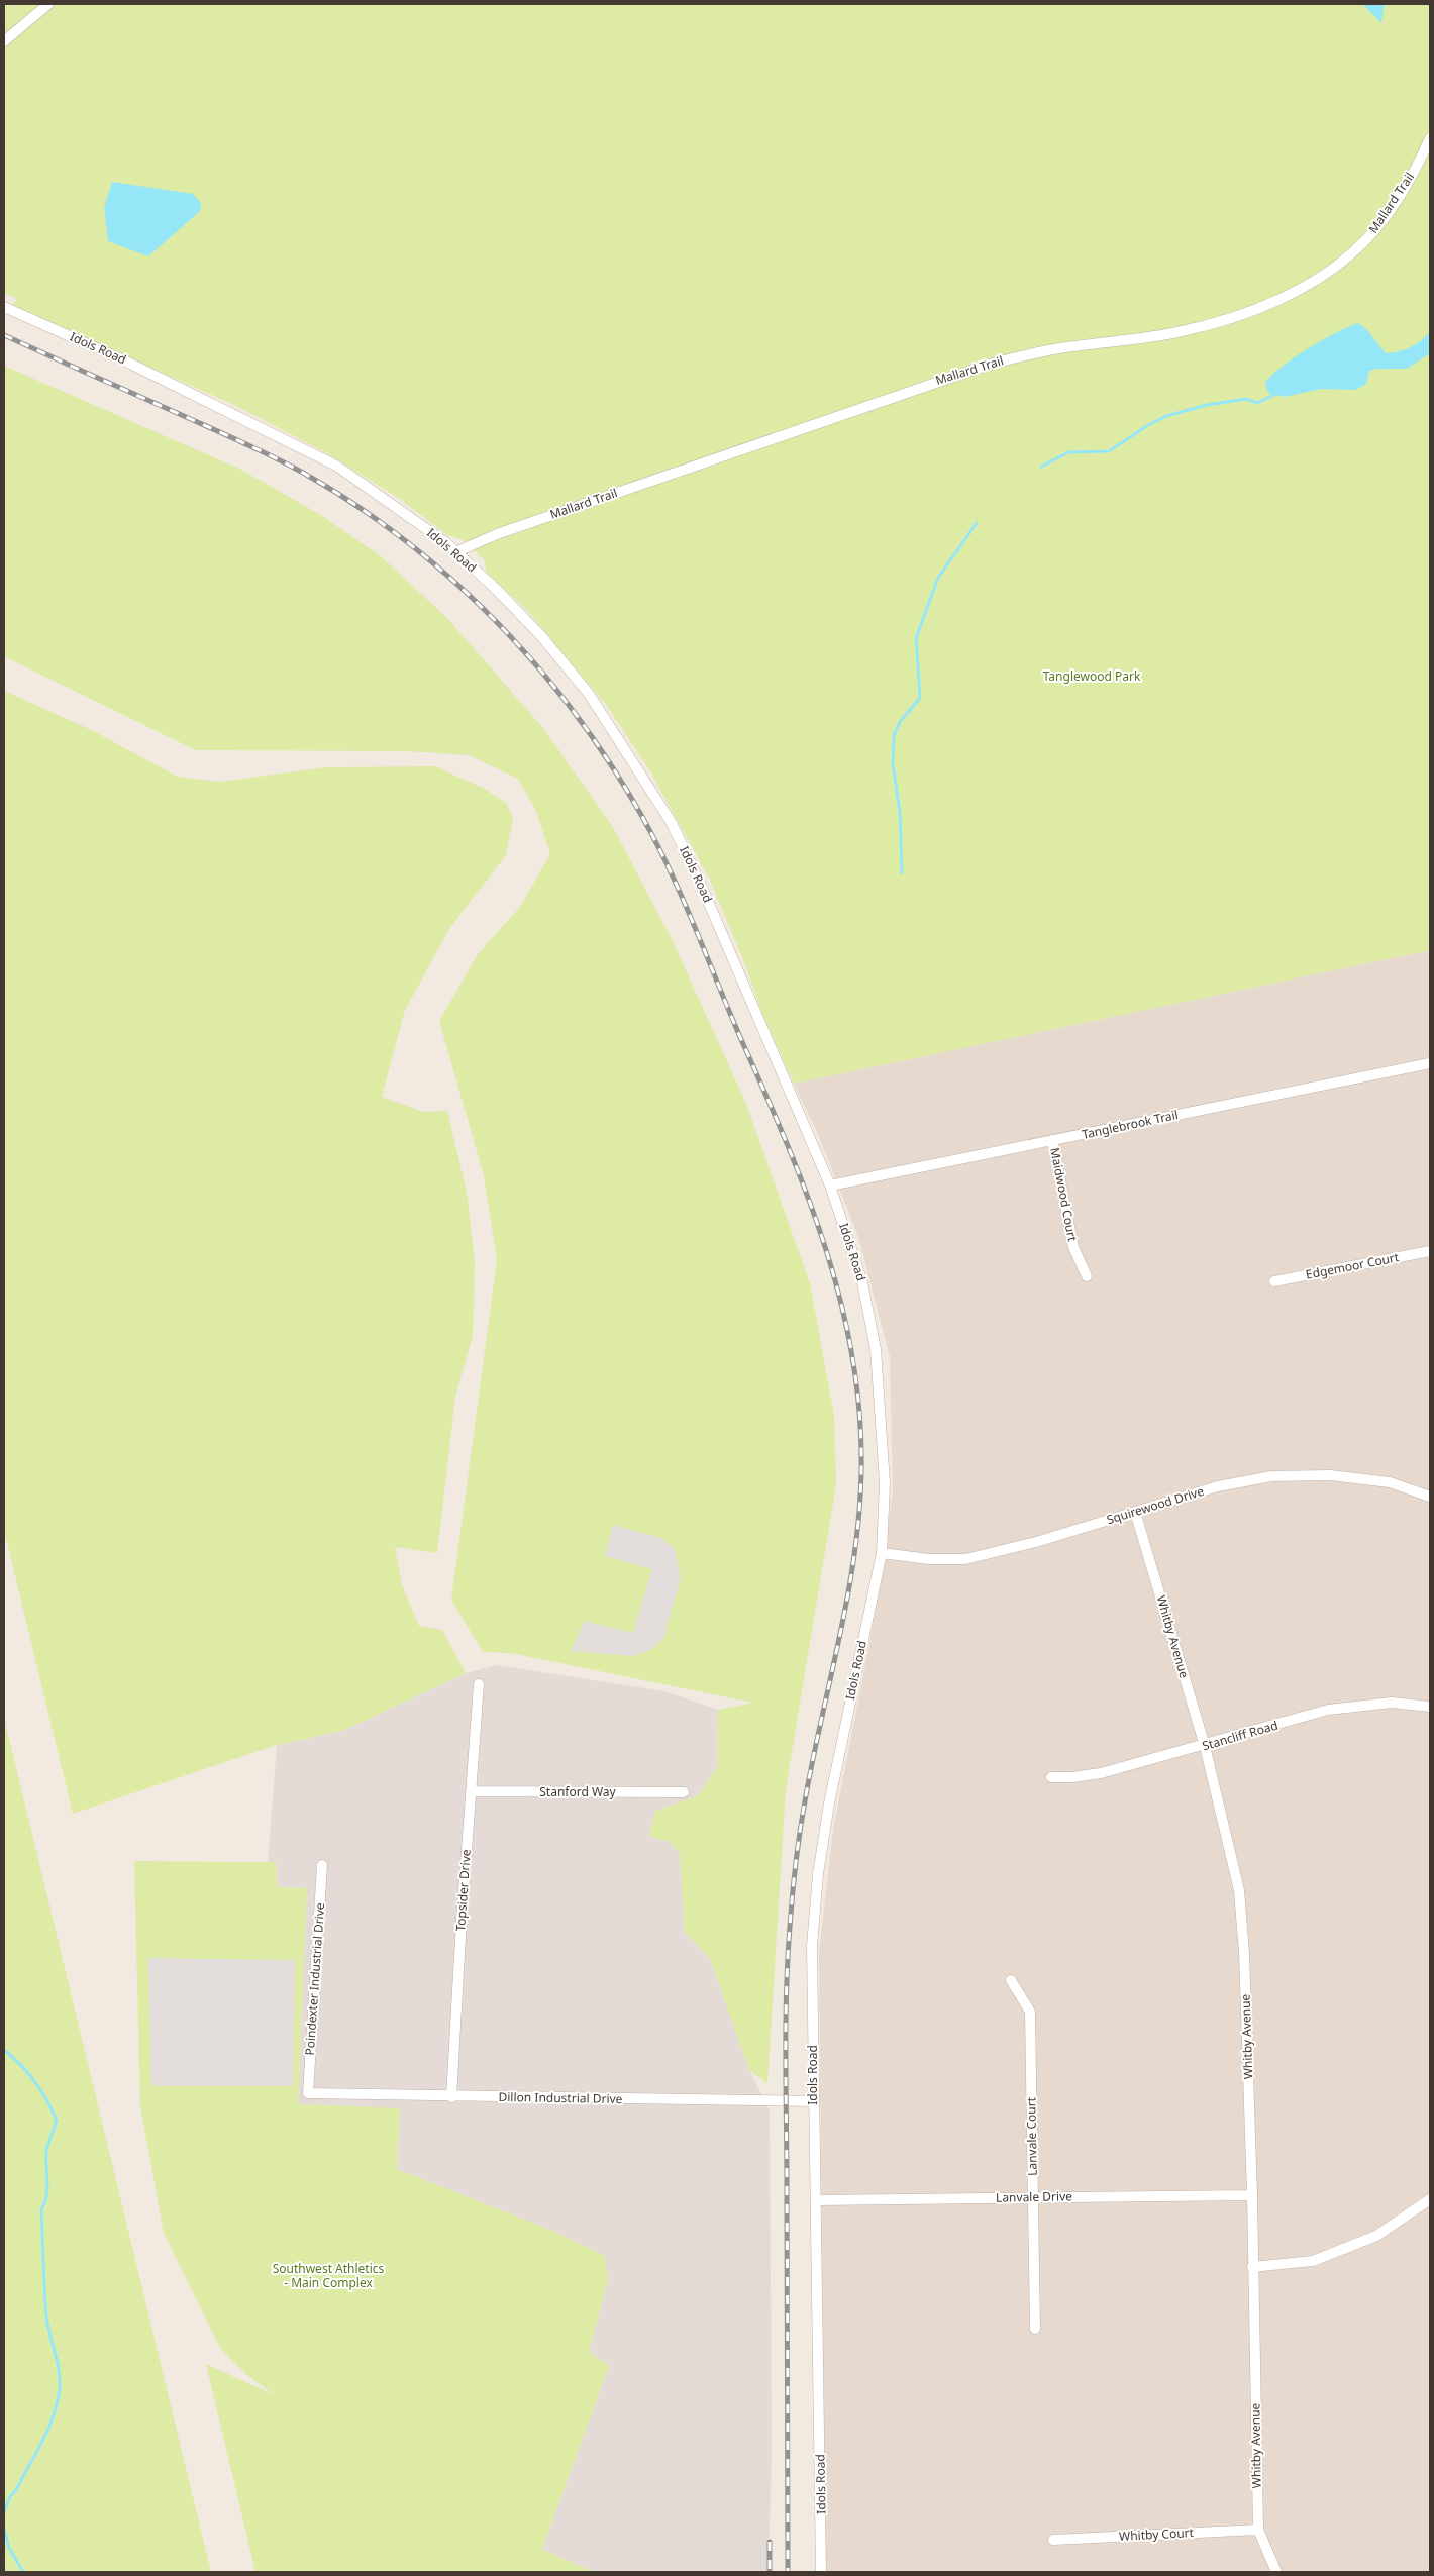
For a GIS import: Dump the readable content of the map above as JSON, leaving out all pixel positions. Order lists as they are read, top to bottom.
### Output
{
  "streets": {
    "street": [
      "Mallard Trail",
      "Idols Road",
      "Tanglebrook Trail",
      "Maidwood Court",
      "Edgemoor Court",
      "Squirewood Drive",
      "Whitby Avenue",
      "Stancliff Road",
      "Stanford Way",
      "Topsider Drive",
      "Poindexter Industrial Drive",
      "Dillon Industrial Drive",
      "Lanvale Court",
      "Lanvale Drive",
      "Whitby Court"
    ]
  },
  "crossings": [
    ["Mallard Trail", "Idols Road"],
    ["Idols Road", "Tanglebrook Trail"],
    ["Idols Road", "Squirewood Drive"],
    ["Idols Road", "Dillon Industrial Drive"],
    ["Idols Road", "Lanvale Drive"],
    ["Tanglebrook Trail", "Maidwood Court"],
    ["Squirewood Drive", "Whitby Avenue"],
    ["Whitby Avenue", "Stancliff Road"],
    ["Whitby Avenue", "Lanvale Drive"],
    ["Whitby Avenue", "Whitby Court"],
    ["Stanford Way", "Topsider Drive"],
    ["Topsider Drive", "Dillon Industrial Drive"],
    ["Poindexter Industrial Drive", "Dillon Industrial Drive"],
    ["Lanvale Court", "Lanvale Drive"]
  ],
  "parks": ["Tanglewood Park", "Southwest Athletics - Main Complex"]
}
